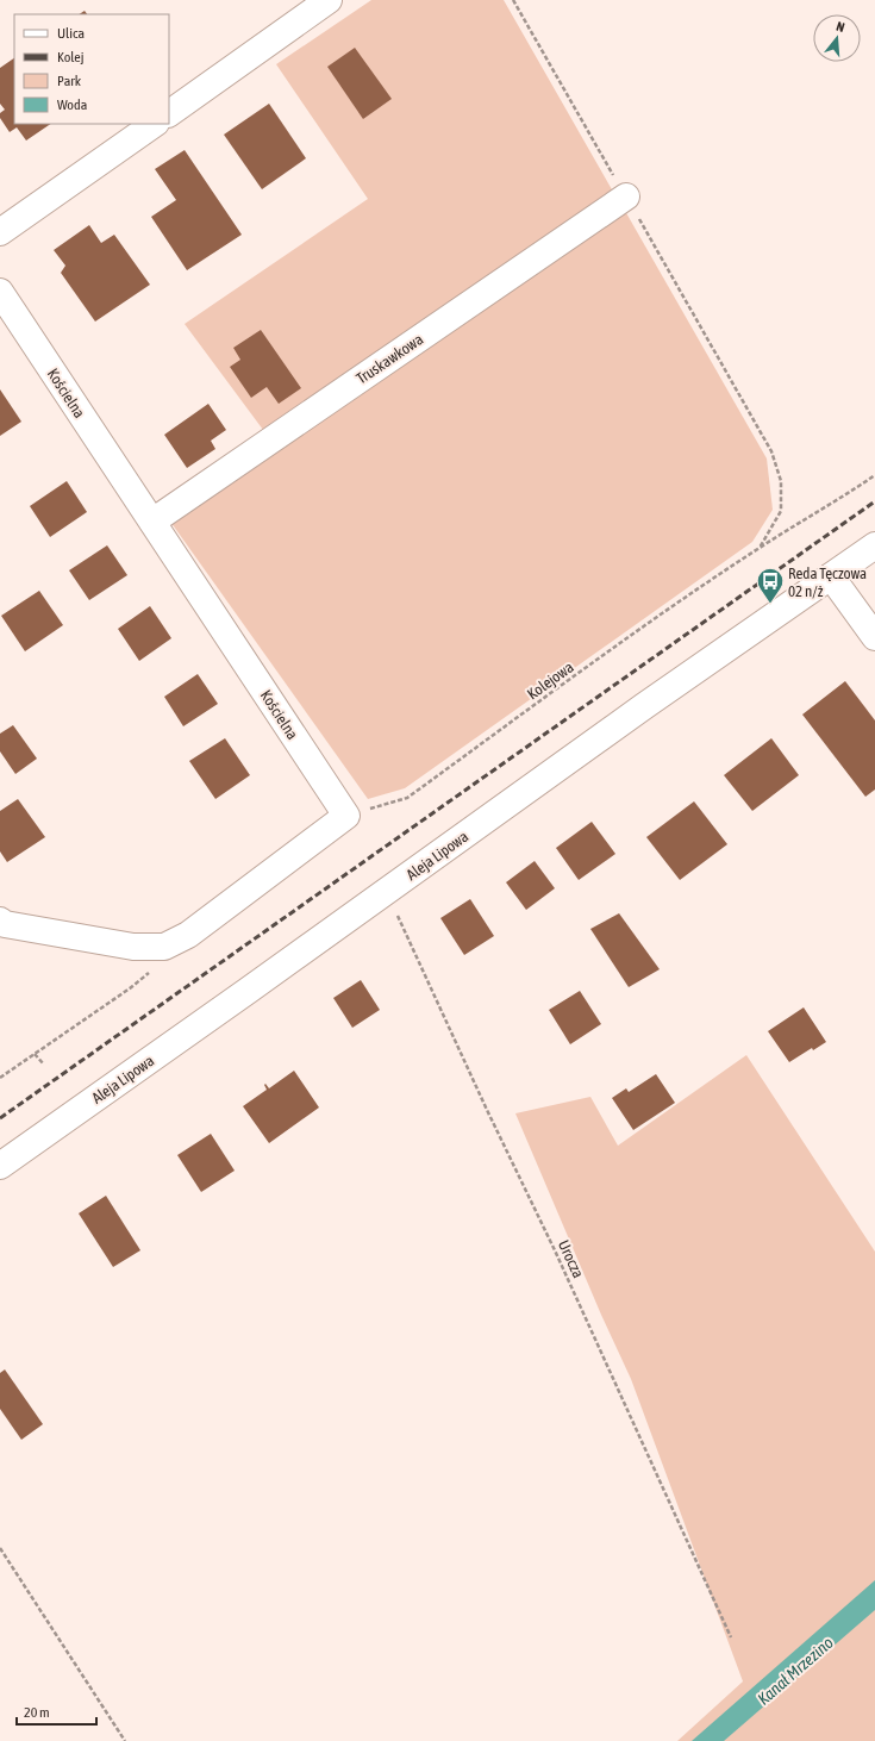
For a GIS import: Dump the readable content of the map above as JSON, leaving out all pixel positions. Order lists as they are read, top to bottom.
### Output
{
  "streets": {
    "street": ["Truskawkowa", "Kościelna", "Aleja Lipowa"],
    "path": ["Kolejowa", "Urocza"]
  },
  "crossings": [
    ["Truskawkowa", "Kościelna"],
    ["Kościelna", "Kolejowa"],
    ["Aleja Lipowa", "Urocza"]
  ],
  "water": ["Kanał Mrzezino"],
  "places": {
    "bus stop": ["Reda Tęczowa 02 n/ż"]
  },
  "legend": [
    "Ulica",
    "Kolej",
    "Park",
    "Woda"
  ],
  "scale_bar": "20 m",
  "north": "top"
}
